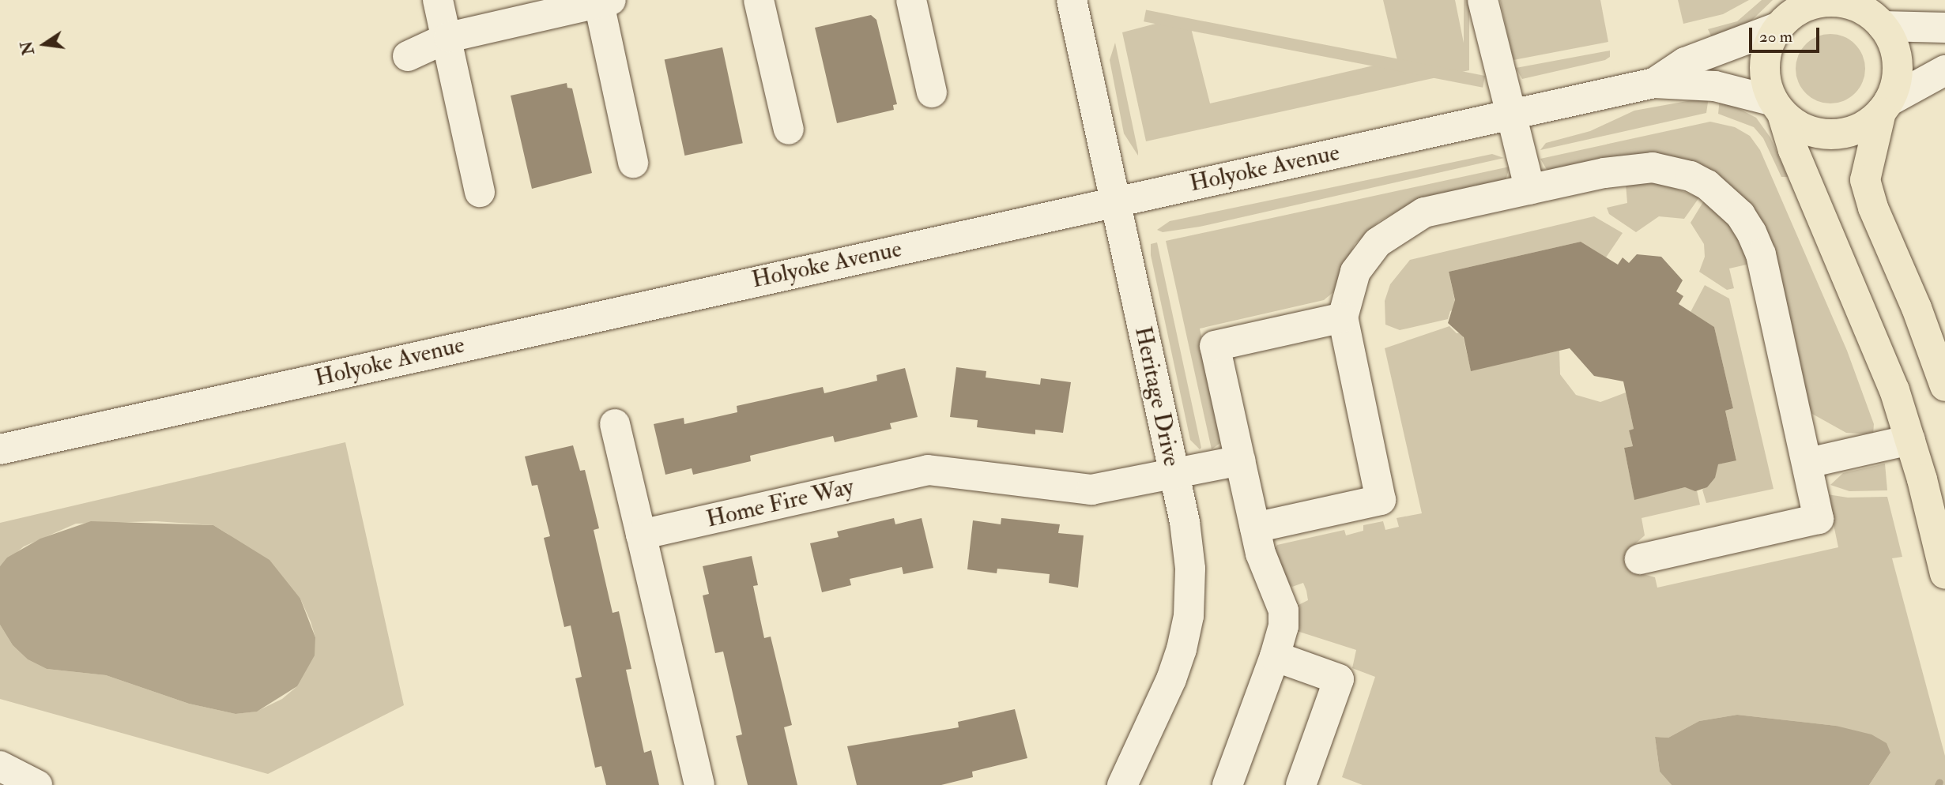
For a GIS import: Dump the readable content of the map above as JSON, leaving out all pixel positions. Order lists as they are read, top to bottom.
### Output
{
  "streets": {
    "street": ["Holyoke Avenue", "Heritage Drive", "Home Fire Way"]
  },
  "crossings": [
    ["Holyoke Avenue", "Heritage Drive"],
    ["Heritage Drive", "Home Fire Way"]
  ],
  "scale_bar": "20 m",
  "north": "left"
}
